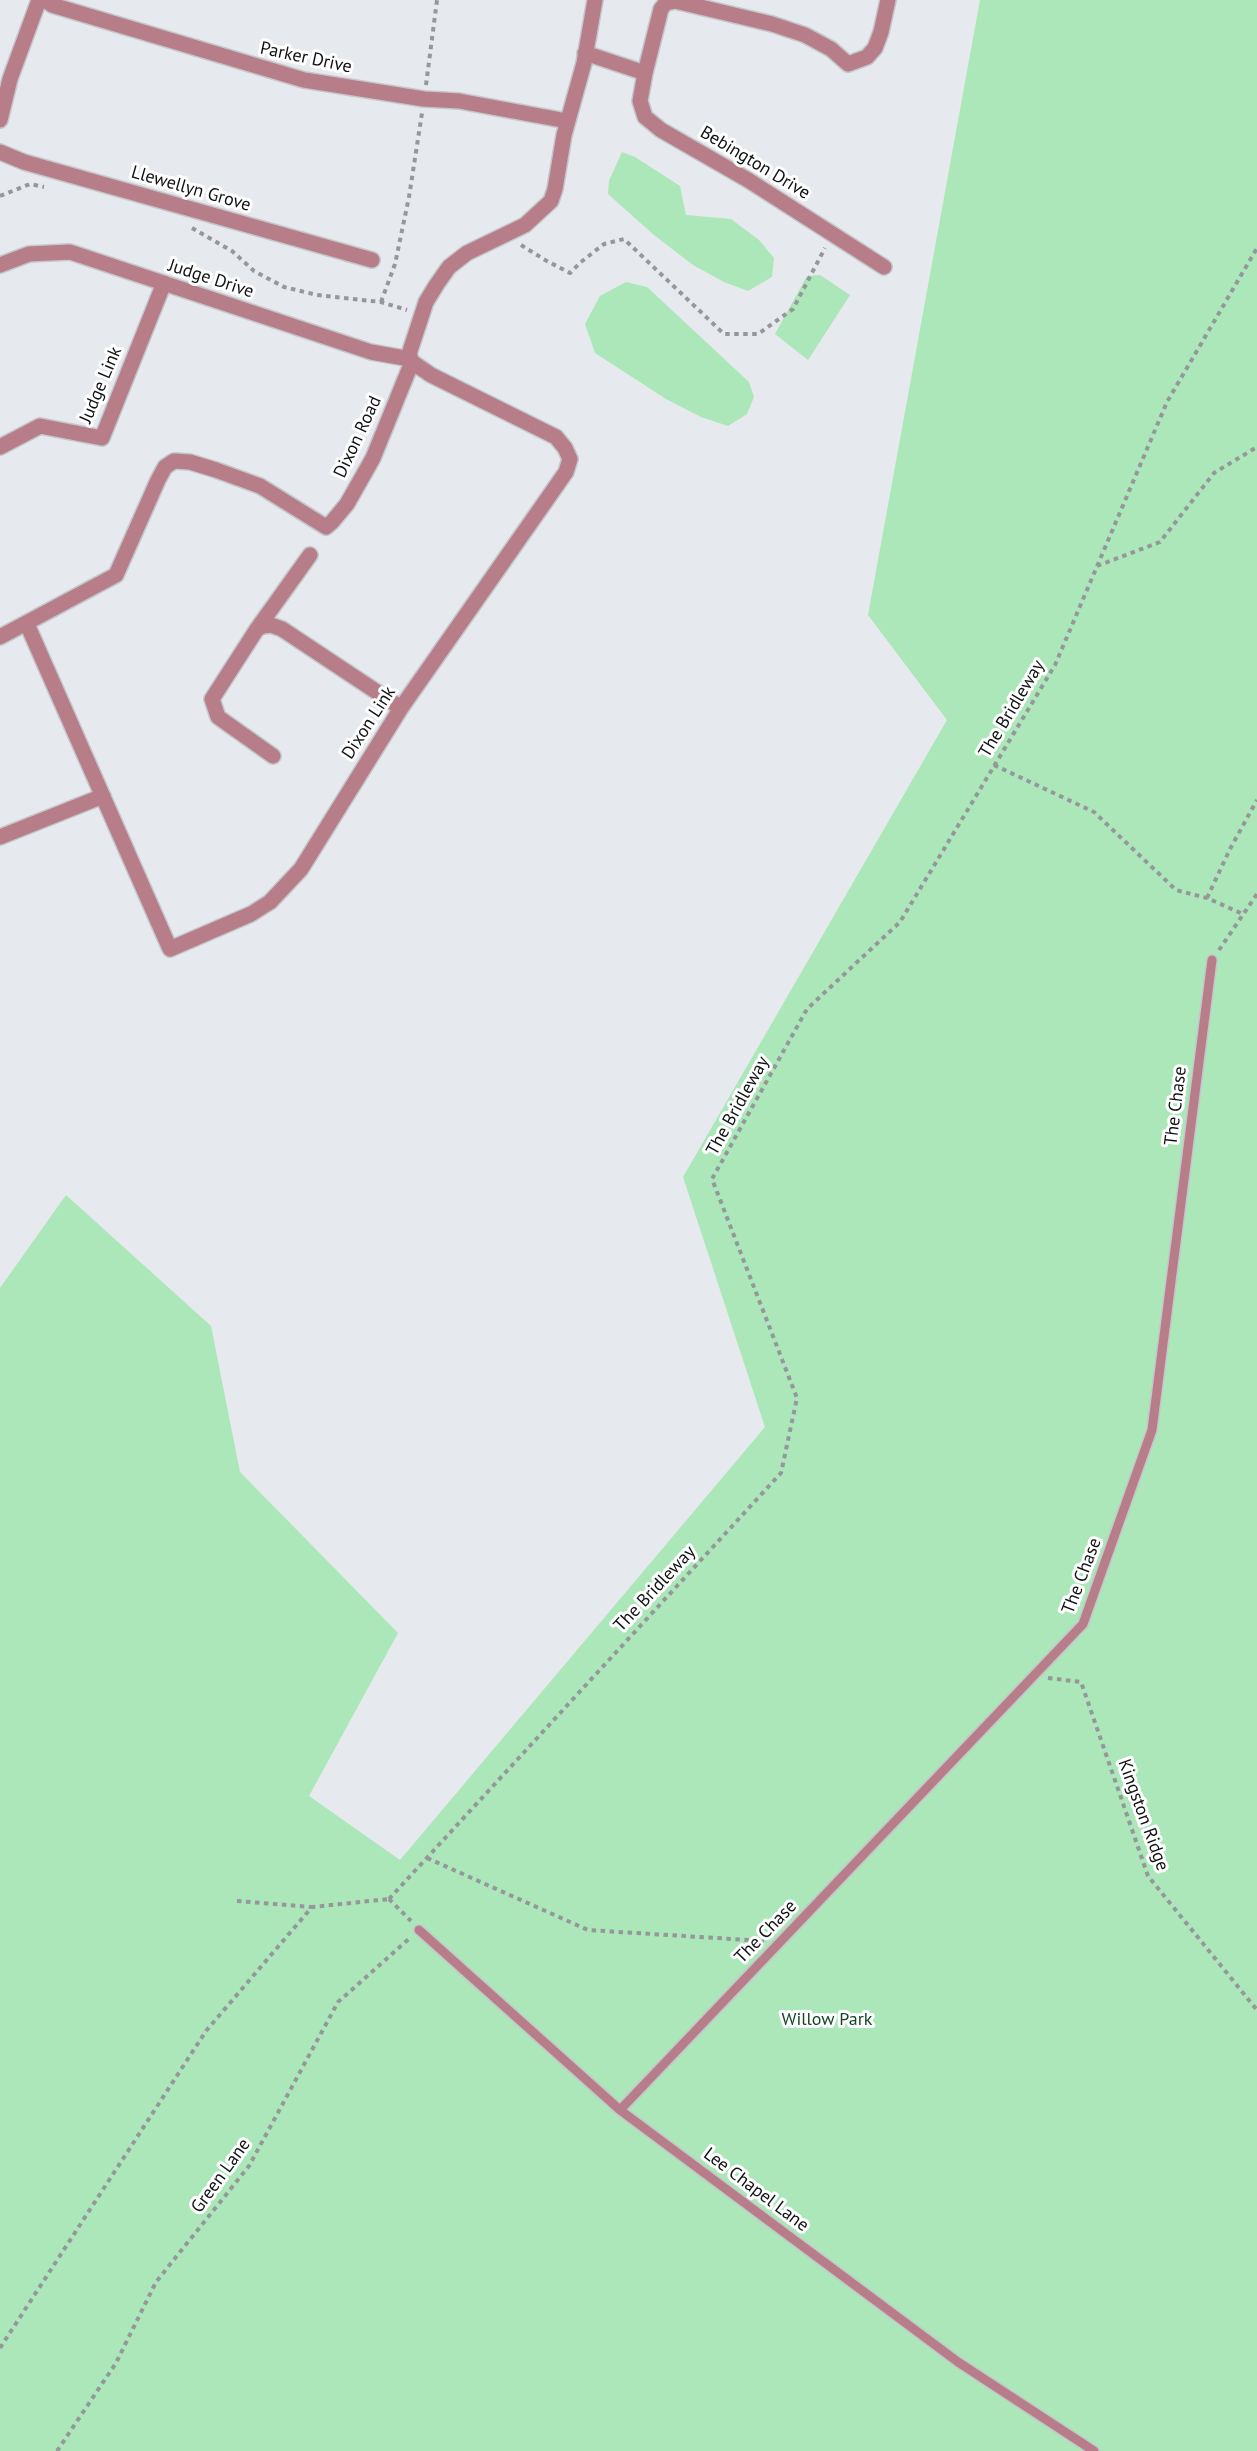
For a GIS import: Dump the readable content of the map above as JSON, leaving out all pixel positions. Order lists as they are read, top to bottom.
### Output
{
  "streets": {
    "street": [
      "Parker Drive",
      "Bebington Drive",
      "Llewellyn Grove",
      "Judge Drive",
      "Judge Link",
      "Dixon Road",
      "Dixon Link"
    ],
    "lane": ["The Chase", "Lee Chapel Lane"],
    "path": ["The Bridleway", "Kingston Ridge", "Green Lane"]
  },
  "crossings": [
    ["Parker Drive", "Dixon Road"],
    ["Judge Drive", "Judge Link"],
    ["Judge Drive", "Dixon Road"],
    ["Judge Drive", "Dixon Link"],
    ["Dixon Road", "Dixon Link"],
    ["The Chase", "Kingston Ridge"],
    ["The Chase", "Lee Chapel Lane"],
    ["Green Lane", "Lee Chapel Lane"]
  ],
  "parks": ["Willow Park"]
}
